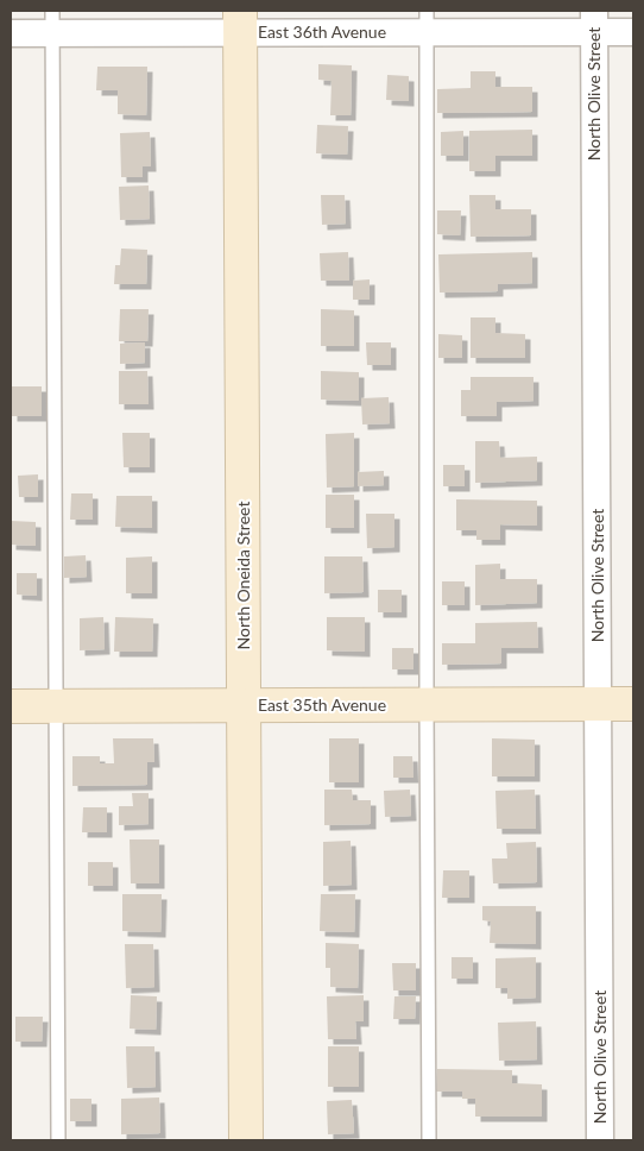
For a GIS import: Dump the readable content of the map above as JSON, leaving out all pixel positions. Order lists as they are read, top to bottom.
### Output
{
  "streets": {
    "street": [
      "East 36th Avenue",
      "North Olive Street",
      "North Oneida Street",
      "East 35th Avenue"
    ]
  },
  "crossings": [
    ["East 36th Avenue", "North Olive Street"],
    ["East 36th Avenue", "North Oneida Street"],
    ["North Olive Street", "East 35th Avenue"],
    ["North Oneida Street", "East 35th Avenue"]
  ]
}
